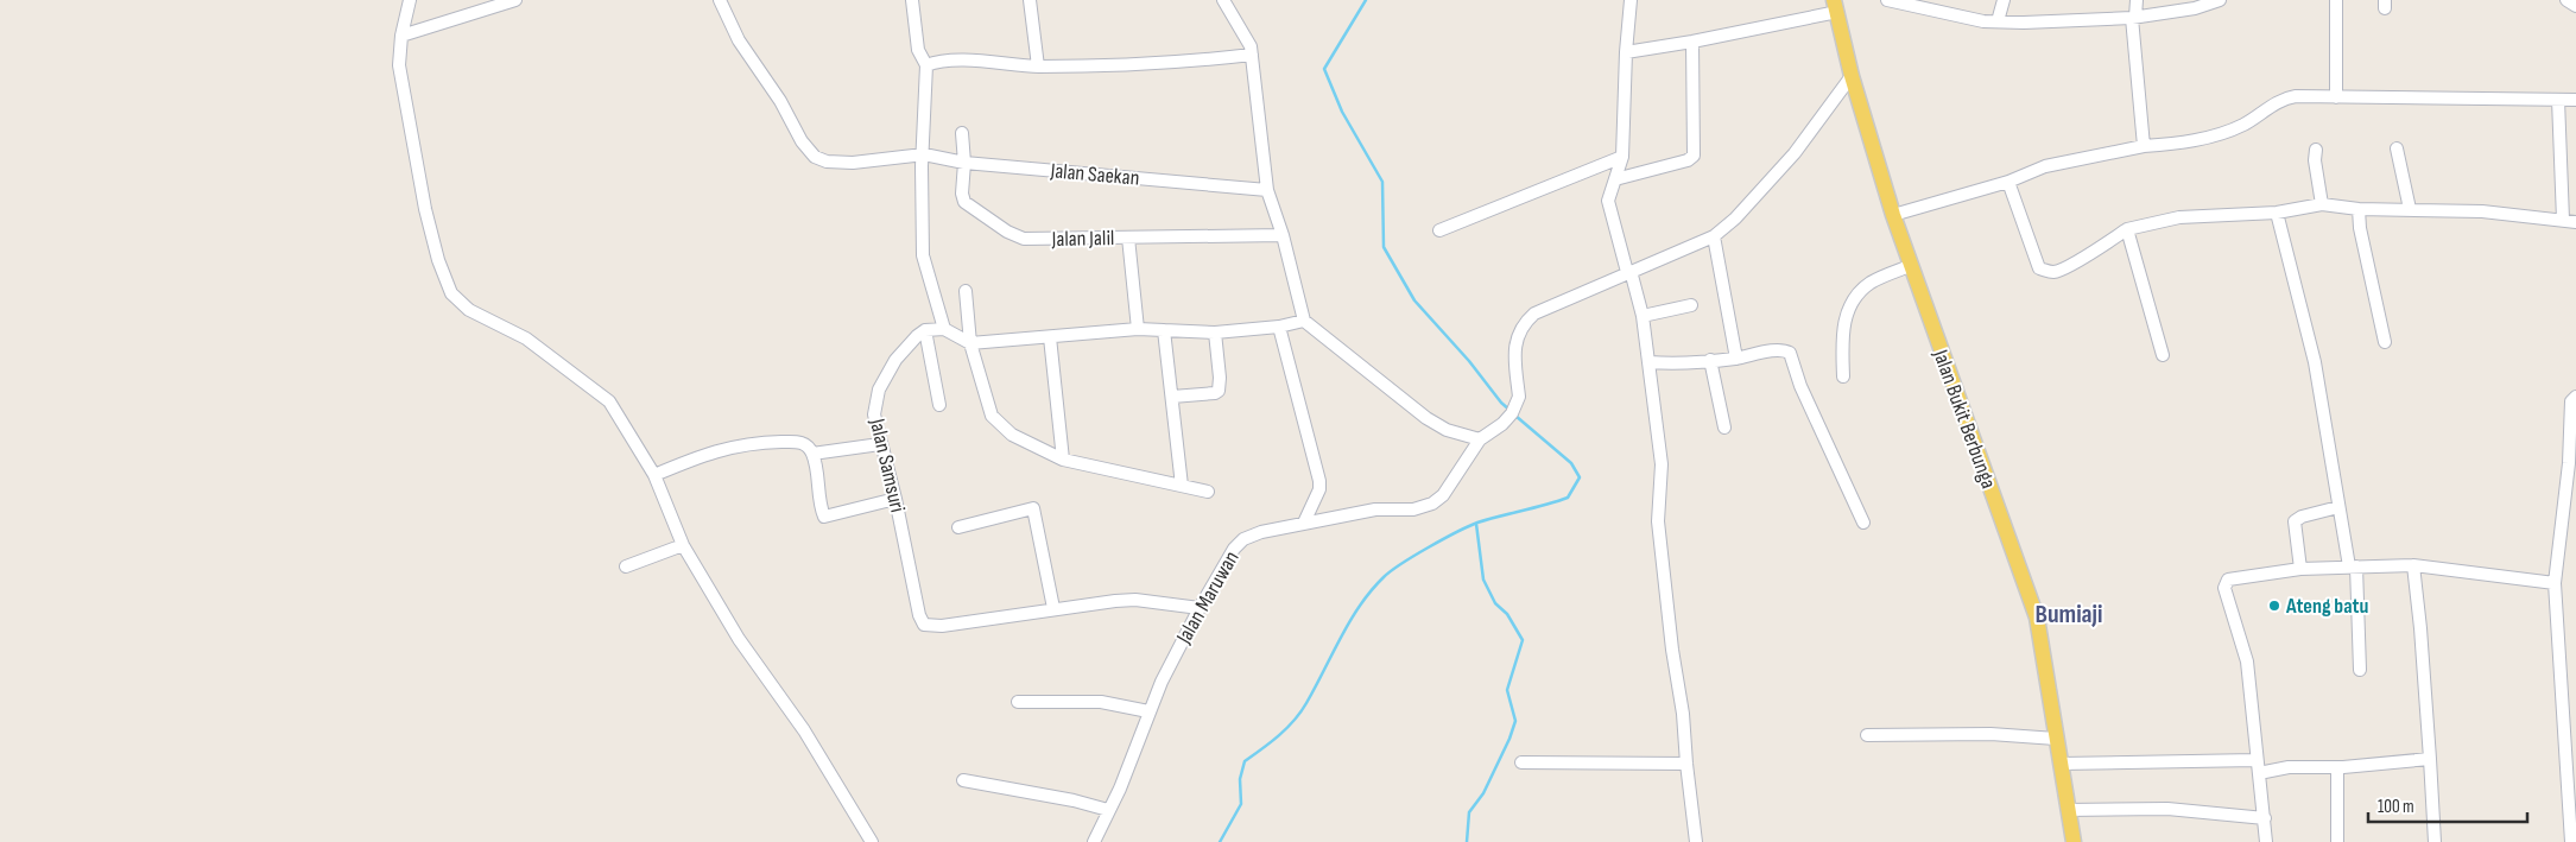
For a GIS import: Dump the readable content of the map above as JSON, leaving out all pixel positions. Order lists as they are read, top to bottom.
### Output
{
  "streets": {
    "main road": ["Jalan Bukit Berbunga"],
    "street": [
      "Jalan Saekan",
      "Jalan Jalil",
      "Jalan Samsuri",
      "Jalan Maruwan"
    ]
  },
  "crossings": [
    ["Jalan Saekan", "Jalan Jalil"],
    ["Jalan Samsuri", "Jalan Maruwan"]
  ],
  "districts": ["Bumiaji"],
  "places": ["Ateng batu"],
  "scale_bar": "100 m"
}
